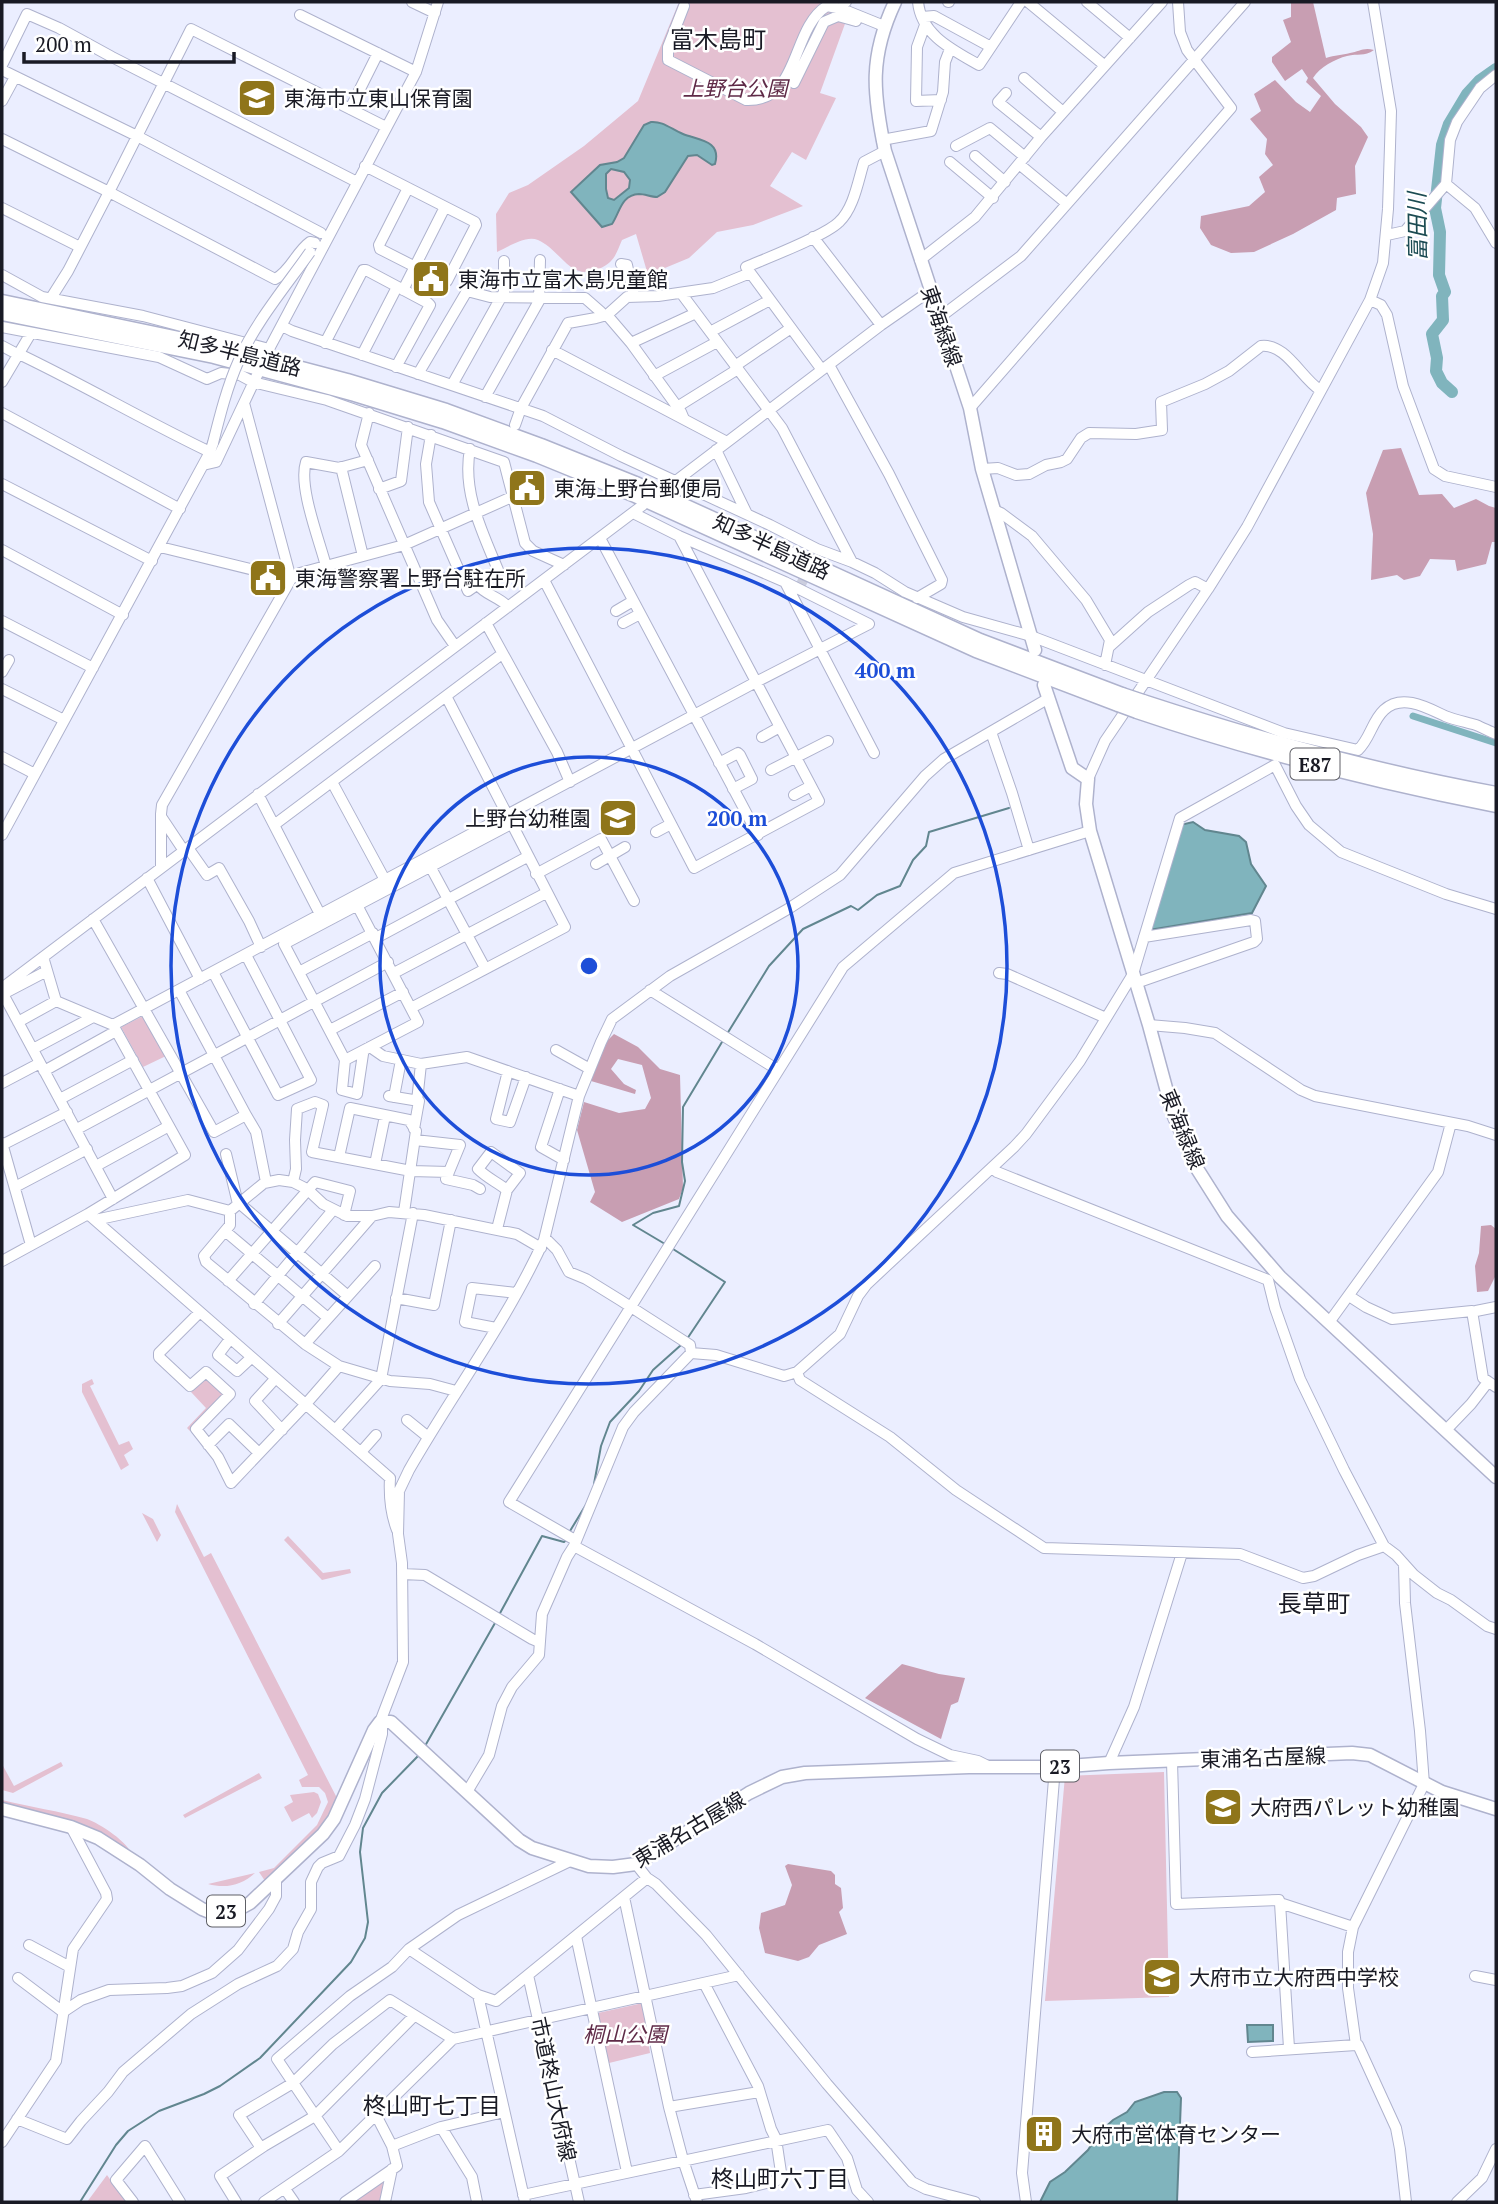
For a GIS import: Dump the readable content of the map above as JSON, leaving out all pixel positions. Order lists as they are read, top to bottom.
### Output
{
  "streets": {
    "highway": ["知多半島道路", "E87"],
    "main road": ["東海緑線", "東浦名古屋線", "23"],
    "street": ["市道柊山大府線"]
  },
  "crossings": [
    ["東浦名古屋線", "23"]
  ],
  "districts": [
    "富木島町",
    "長草町",
    "柊山町七丁目",
    "柊山町六丁目"
  ],
  "water": ["富田川"],
  "parks": ["上野台公園", "桐山公園"],
  "places": {
    "school or university": [
      "東海市立東山保育園",
      "上野台幼稚園",
      "大府西パレット幼稚園",
      "大府市立大府西中学校"
    ],
    "public building": ["東海市立富木島児童館", "東海上野台郵便局", "東海警察署上野台駐在所"],
    "building": ["大府市営体育センター"]
  },
  "scale_bar": "200 m",
  "rings": ["400 m", "200 m"]
}
